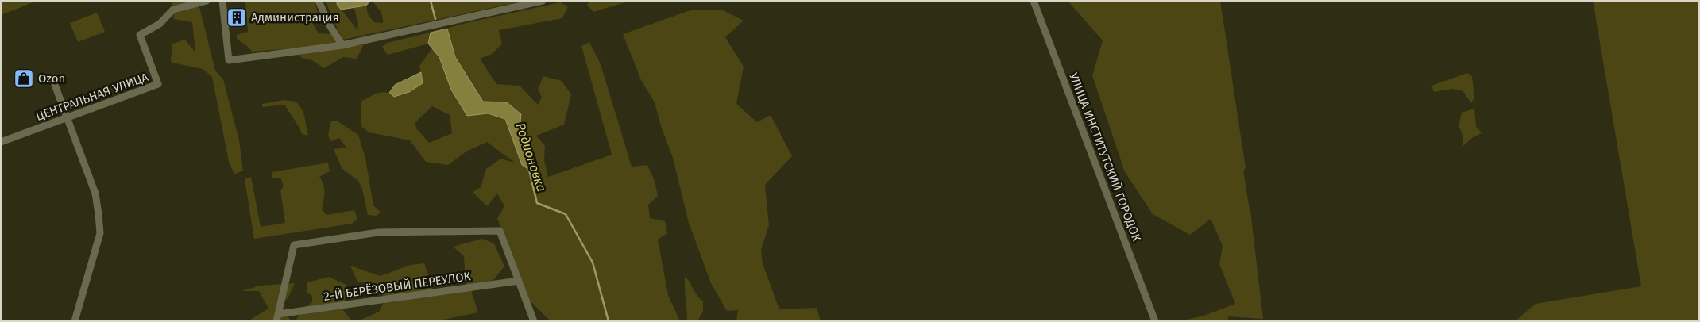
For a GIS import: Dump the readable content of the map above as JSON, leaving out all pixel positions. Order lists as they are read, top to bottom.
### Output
{
  "streets": {
    "street": ["ЦЕНТРАЛЬНАЯ УЛИЦА", "УЛИЦА ИНСТИТУТСКИЙ ГОРОДОК", "2-Й БЕРЁЗОВЫЙ ПЕРЕУЛОК"]
  },
  "water": ["Родионовка"],
  "places": {
    "building": ["Администрация"],
    "shop": ["Ozon"]
  }
}
